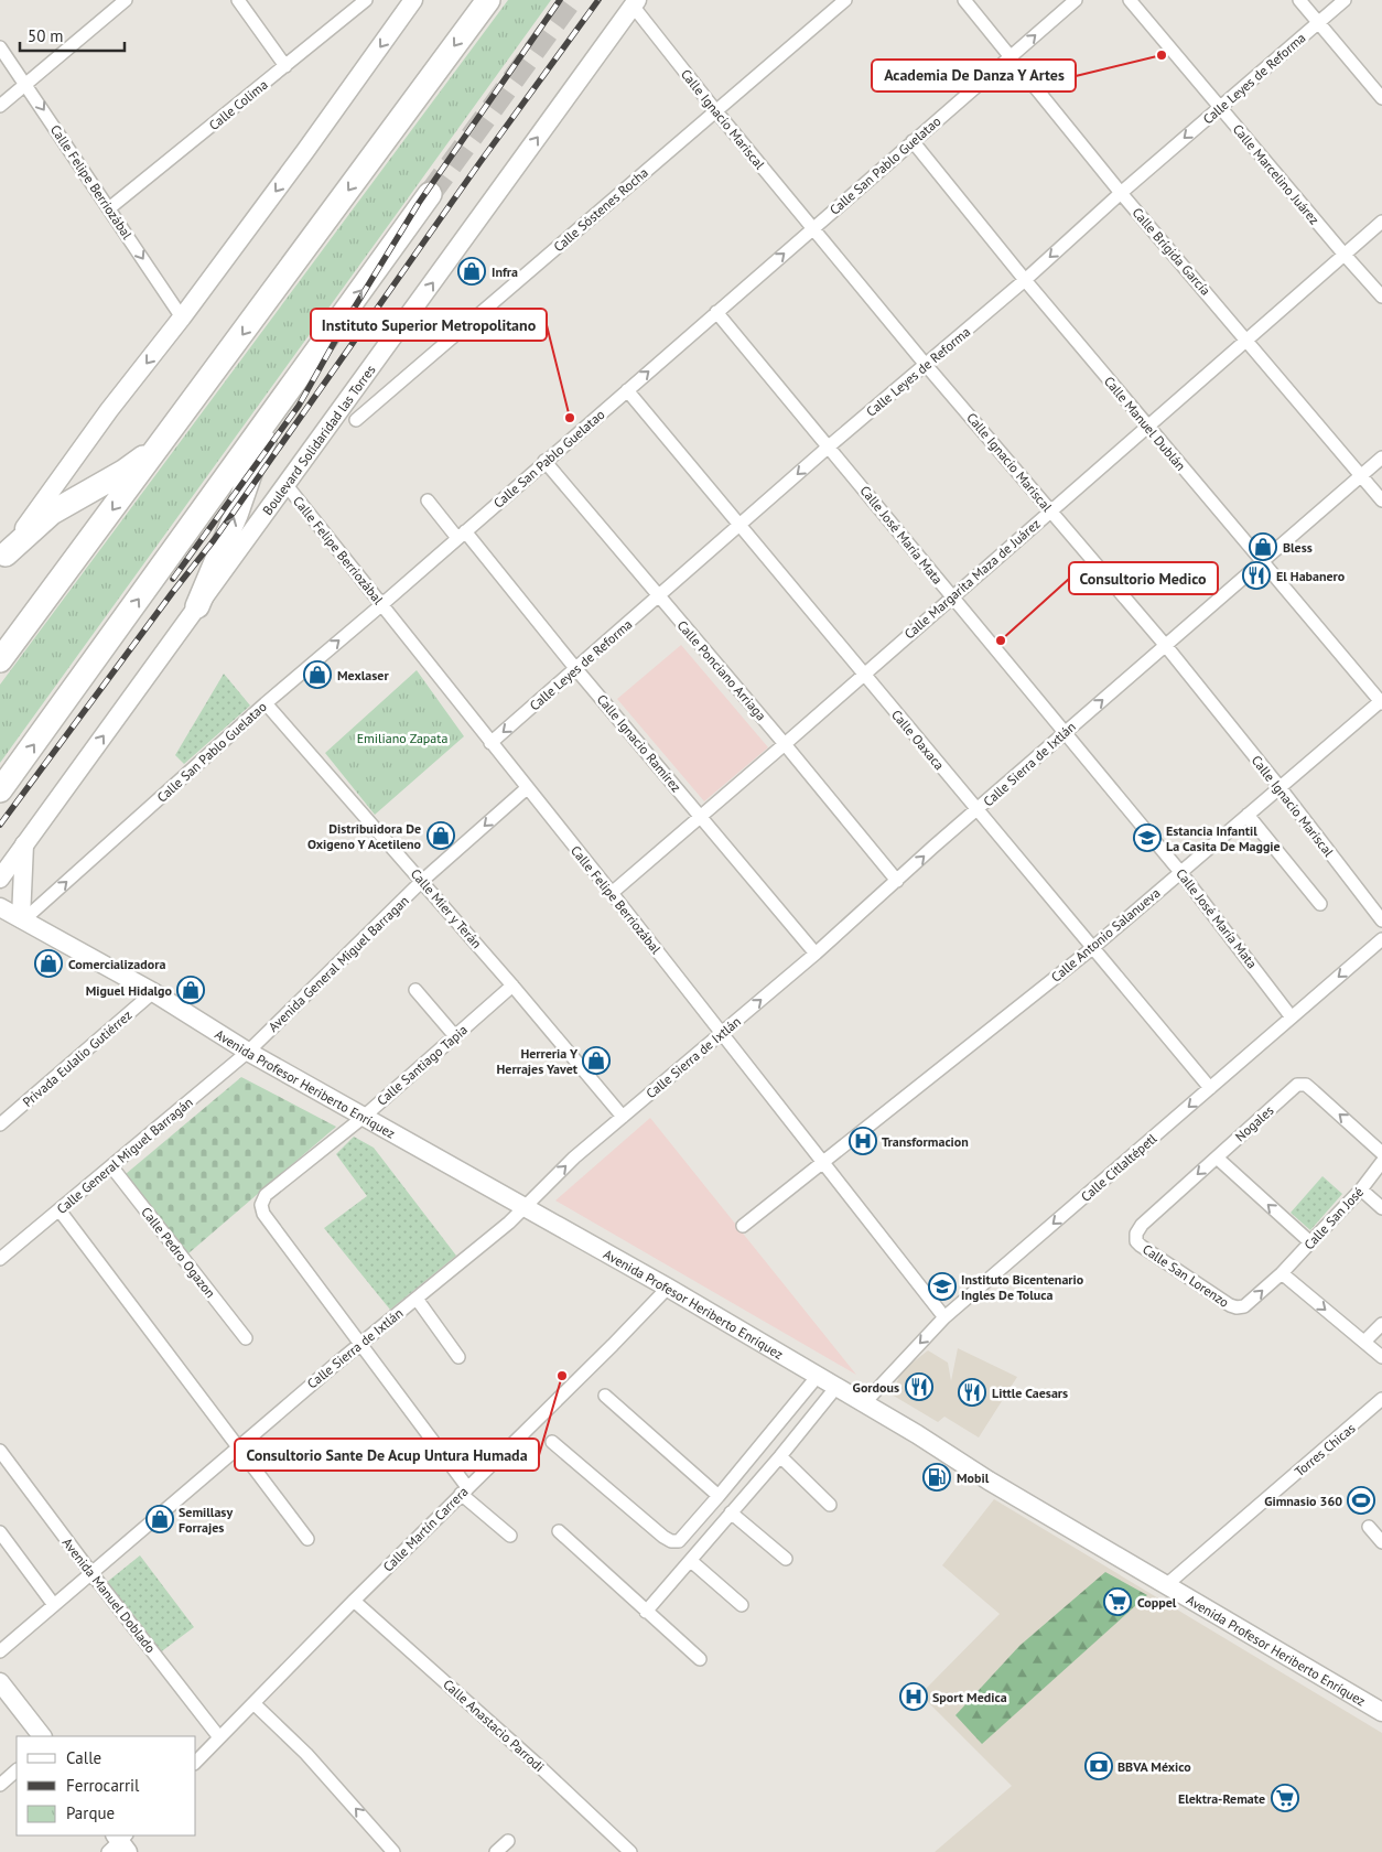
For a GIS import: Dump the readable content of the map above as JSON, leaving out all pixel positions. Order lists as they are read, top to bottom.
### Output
{
  "streets": {
    "main road": ["Boulevard Solidaridad las Torres", "Avenida Profesor Heriberto Enríquez"],
    "street": [
      "Calle Leyes de Reforma",
      "Calle Colima",
      "Calle Ignacio Mariscal",
      "Calle San Pablo Guelatao",
      "Calle Marcelino Juárez",
      "Calle Felipe Berriozábal",
      "Calle Sóstenes Rocha",
      "Calle Brígida García",
      "Calle Manuel Dublán",
      "Calle José María Mata",
      "Calle Margarita Maza de Juárez",
      "Calle Ponciano Arriaga",
      "Calle Oaxaca",
      "Calle Ignacio Ramírez",
      "Calle Sierra de Ixtlán",
      "Calle Mier y Terán",
      "Calle Antonio Salanueva",
      "Avenida General Miguel Barragan",
      "Privada Eulalio Gutiérrez",
      "Calle Santiago Tapia",
      "Nogales",
      "Calle General Miguel Barragán",
      "Calle Citlaltépetl",
      "Calle San José",
      "Calle Pedro Ogazon",
      "Calle San Lorenzo",
      "Torres Chicas",
      "Calle Martín Carrera",
      "Avenida Manuel Doblado",
      "Calle Anastacio Parrodi"
    ]
  },
  "crossings": [
    ["Calle Leyes de Reforma", "Calle Ignacio Mariscal"],
    ["Calle Leyes de Reforma", "Calle Marcelino Juárez"],
    ["Calle Leyes de Reforma", "Calle Felipe Berriozábal"],
    ["Calle Leyes de Reforma", "Calle Brígida García"],
    ["Calle Leyes de Reforma", "Calle Manuel Dublán"],
    ["Calle Leyes de Reforma", "Calle José María Mata"],
    ["Calle Leyes de Reforma", "Calle Ponciano Arriaga"],
    ["Calle Leyes de Reforma", "Calle Oaxaca"],
    ["Calle Leyes de Reforma", "Calle Ignacio Ramírez"],
    ["Calle Colima", "Calle Felipe Berriozábal"],
    ["Calle Ignacio Mariscal", "Calle San Pablo Guelatao"],
    ["Calle Ignacio Mariscal", "Calle Sóstenes Rocha"],
    ["Calle Ignacio Mariscal", "Boulevard Solidaridad las Torres"],
    ["Calle Ignacio Mariscal", "Calle Margarita Maza de Juárez"],
    ["Calle Ignacio Mariscal", "Calle Sierra de Ixtlán"],
    ["Calle Ignacio Mariscal", "Calle Antonio Salanueva"],
    ["Calle San Pablo Guelatao", "Calle Felipe Berriozábal"],
    ["Calle San Pablo Guelatao", "Calle Brígida García"],
    ["Calle San Pablo Guelatao", "Calle Manuel Dublán"],
    ["Calle San Pablo Guelatao", "Calle José María Mata"],
    ["Calle San Pablo Guelatao", "Calle Ponciano Arriaga"],
    ["Calle San Pablo Guelatao", "Calle Oaxaca"],
    ["Calle San Pablo Guelatao", "Calle Ignacio Ramírez"],
    ["Calle San Pablo Guelatao", "Calle Mier y Terán"],
    ["Calle San Pablo Guelatao", "Avenida Profesor Heriberto Enríquez"],
    ["Calle Marcelino Juárez", "Calle Margarita Maza de Juárez"],
    ["Calle Felipe Berriozábal", "Boulevard Solidaridad las Torres"],
    ["Calle Felipe Berriozábal", "Calle Margarita Maza de Juárez"],
    ["Calle Felipe Berriozábal", "Calle Sierra de Ixtlán"],
    ["Calle Felipe Berriozábal", "Calle Antonio Salanueva"],
    ["Calle Felipe Berriozábal", "Avenida General Miguel Barragan"],
    ["Calle Felipe Berriozábal", "Calle Citlaltépetl"],
    ["Calle Brígida García", "Calle Margarita Maza de Juárez"],
    ["Calle Brígida García", "Calle Sierra de Ixtlán"],
    ["Calle Manuel Dublán", "Calle Margarita Maza de Juárez"],
    ["Calle Manuel Dublán", "Calle Sierra de Ixtlán"],
    ["Calle Manuel Dublán", "Calle Antonio Salanueva"],
    ["Calle José María Mata", "Calle Margarita Maza de Juárez"],
    ["Calle José María Mata", "Calle Sierra de Ixtlán"],
    ["Calle José María Mata", "Calle Antonio Salanueva"],
    ["Calle José María Mata", "Calle Citlaltépetl"],
    ["Calle Margarita Maza de Juárez", "Calle Ponciano Arriaga"],
    ["Calle Margarita Maza de Juárez", "Calle Oaxaca"],
    ["Calle Margarita Maza de Juárez", "Calle Ignacio Ramírez"],
    ["Calle Ponciano Arriaga", "Calle Sierra de Ixtlán"],
    ["Calle Oaxaca", "Calle Sierra de Ixtlán"],
    ["Calle Oaxaca", "Calle Antonio Salanueva"],
    ["Calle Oaxaca", "Calle Citlaltépetl"],
    ["Calle Ignacio Ramírez", "Calle Sierra de Ixtlán"],
    ["Calle Sierra de Ixtlán", "Calle Mier y Terán"],
    ["Calle Sierra de Ixtlán", "Calle Santiago Tapia"],
    ["Calle Sierra de Ixtlán", "Avenida Profesor Heriberto Enríquez"],
    ["Calle Sierra de Ixtlán", "Avenida Manuel Doblado"],
    ["Calle Mier y Terán", "Avenida General Miguel Barragan"],
    ["Calle Mier y Terán", "Calle Santiago Tapia"],
    ["Avenida General Miguel Barragan", "Avenida Profesor Heriberto Enríquez"],
    ["Avenida General Miguel Barragan", "Calle General Miguel Barragán"],
    ["Privada Eulalio Gutiérrez", "Avenida Profesor Heriberto Enríquez"],
    ["Calle Santiago Tapia", "Avenida Profesor Heriberto Enríquez"],
    ["Avenida Profesor Heriberto Enríquez", "Calle General Miguel Barragán"],
    ["Avenida Profesor Heriberto Enríquez", "Calle Citlaltépetl"],
    ["Avenida Profesor Heriberto Enríquez", "Torres Chicas"],
    ["Avenida Profesor Heriberto Enríquez", "Calle Martín Carrera"],
    ["Nogales", "Calle San Lorenzo"],
    ["Calle General Miguel Barragán", "Calle Pedro Ogazon"],
    ["Calle San José", "Calle San Lorenzo"],
    ["Calle Martín Carrera", "Avenida Manuel Doblado"],
    ["Calle Martín Carrera", "Calle Anastacio Parrodi"]
  ],
  "one_way": [
    "Calle Leyes de Reforma",
    "Calle San Pablo Guelatao",
    "Boulevard Solidaridad las Torres",
    "Avenida General Miguel Barragan",
    "Calle Citlaltépetl"
  ],
  "parks": ["Emiliano Zapata"],
  "places": {
    "other": [
      "Academia De Danza Y Artes",
      "Instituto Superior Metropolitano",
      "Consultorio Medico",
      "Consultorio Sante De Acup Untura Humada"
    ],
    "shop": [
      "Infra",
      "Bless",
      "Mexlaser",
      "Distribuidora De Oxigeno Y Acetileno",
      "Comercializadora",
      "Miguel Hidalgo",
      "Herreria Y Herrajes Yavet",
      "Semillasy Forrajes"
    ],
    "restaurant": ["El Habanero", "Gordous", "Little Caesars"],
    "school or university": ["Estancia Infantil La Casita De Maggie", "Instituto Bicentenario Ingles De Toluca"],
    "hospital": ["Transformacion", "Sport Medica"],
    "fuel station": ["Mobil"],
    "sports": ["Gimnasio 360"],
    "supermarket": ["Coppel", "Elektra-Remate"],
    "bank": ["BBVA México"]
  },
  "legend": ["Calle", "Ferrocarril", "Parque"],
  "scale_bar": "50 m"
}
